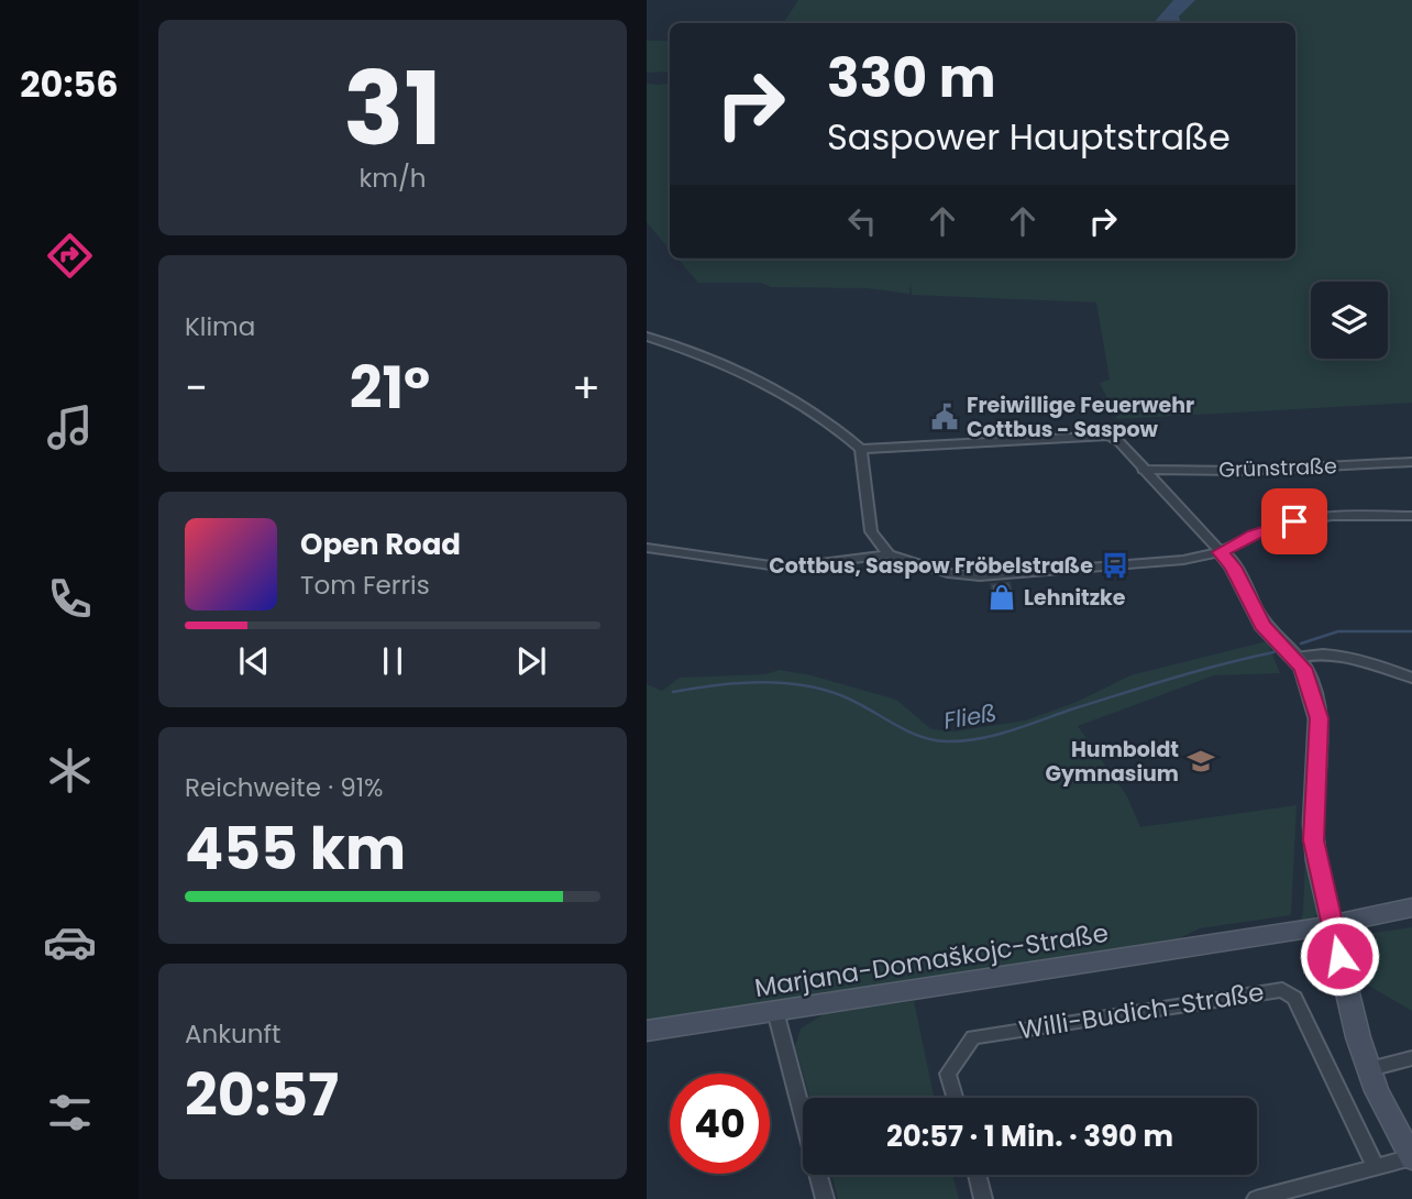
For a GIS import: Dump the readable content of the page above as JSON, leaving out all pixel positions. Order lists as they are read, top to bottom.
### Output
{
  "streets": {
    "street": ["Grünstraße", "Marjana-Domaškojc-Straße", "Willi-Budich-Straße"]
  },
  "water": ["Fließ"],
  "places": {
    "public building": ["Freiwillige Feuerwehr Cottbus - Saspow"],
    "bus stop": ["Cottbus, Saspow Fröbelstraße"],
    "shop": ["Lehnitzke"],
    "school or university": ["Humboldt Gymnasium"]
  },
  "page": {
    "tabs": "20:56",
    "tile": [
      ["31", "km/h"],
      "Klima",
      ["Reichweite · 91%", "455 km"],
      ["Ankunft", "20:57"]
    ],
    "turn": ["330 m", "Saspower Hauptstraße"],
    "heat": ["−", "21°", "+"],
    "song": ["Open Road", "Tom Ferris"],
    "limit": "40",
    "trip": "20:57 · 1 Min. · 390 m"
  }
}
